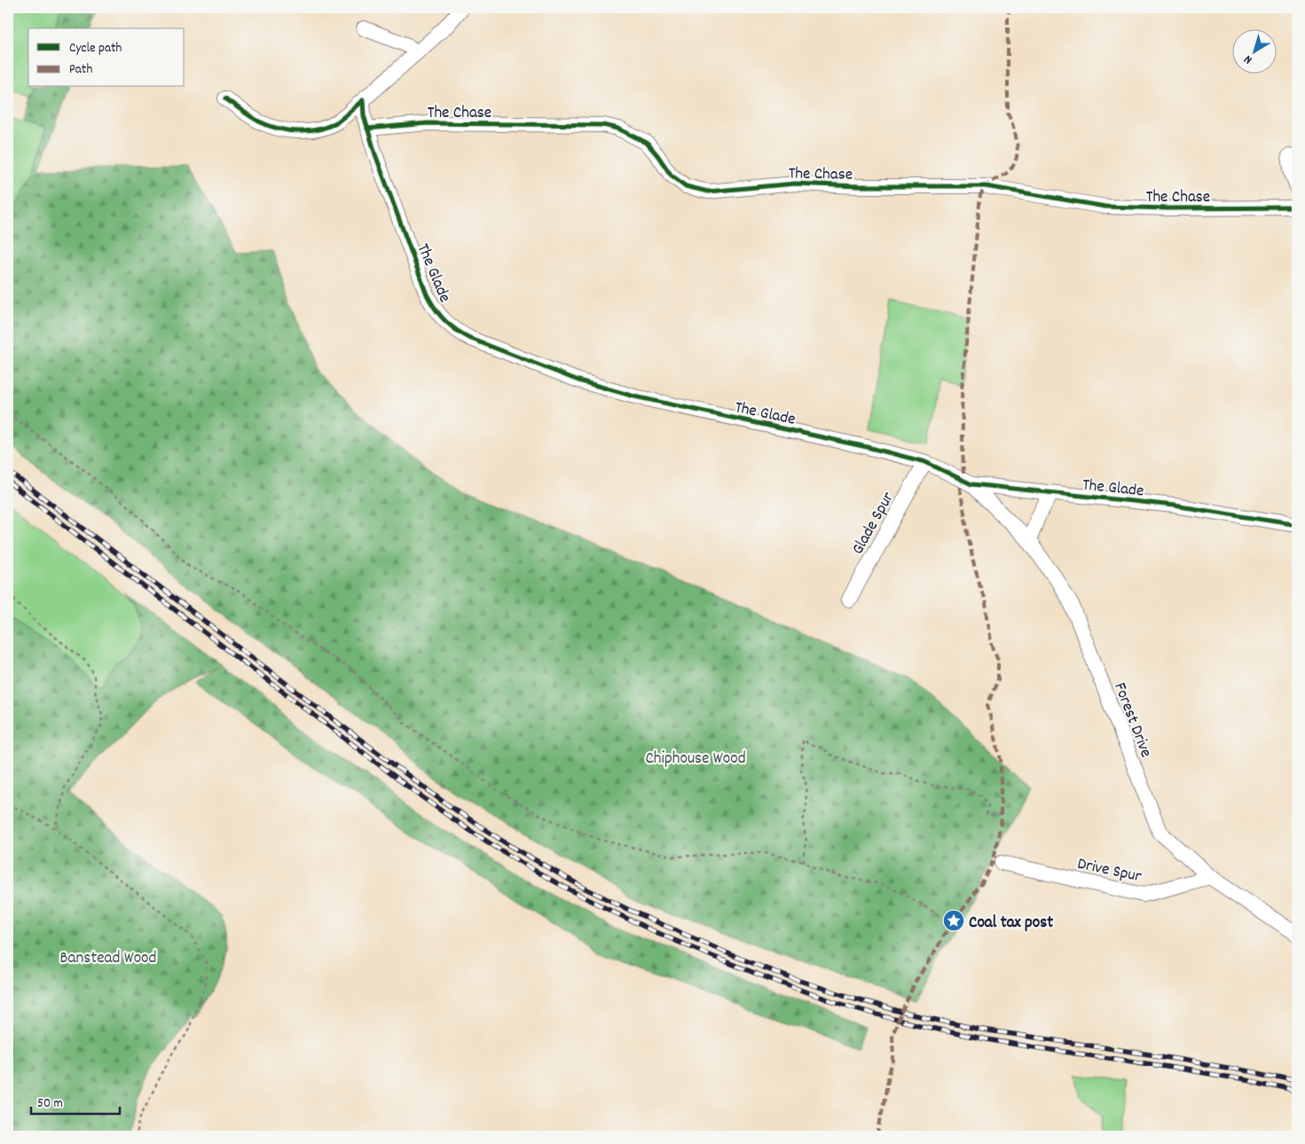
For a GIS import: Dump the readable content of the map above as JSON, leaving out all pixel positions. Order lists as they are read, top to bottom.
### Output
{
  "streets": {
    "street": [
      "The Chase",
      "The Glade",
      "Glade Spur",
      "Forest Drive",
      "Drive Spur"
    ]
  },
  "crossings": [
    ["The Chase", "The Glade"],
    ["The Glade", "Glade Spur"],
    ["The Glade", "Forest Drive"],
    ["Forest Drive", "Drive Spur"]
  ],
  "parks": ["Chiphouse Wood", "Banstead Wood"],
  "places": {
    "place": ["Coal tax post"]
  },
  "legend": ["Cycle path", "Path"],
  "scale_bar": "50 m",
  "north": "bottom left"
}
